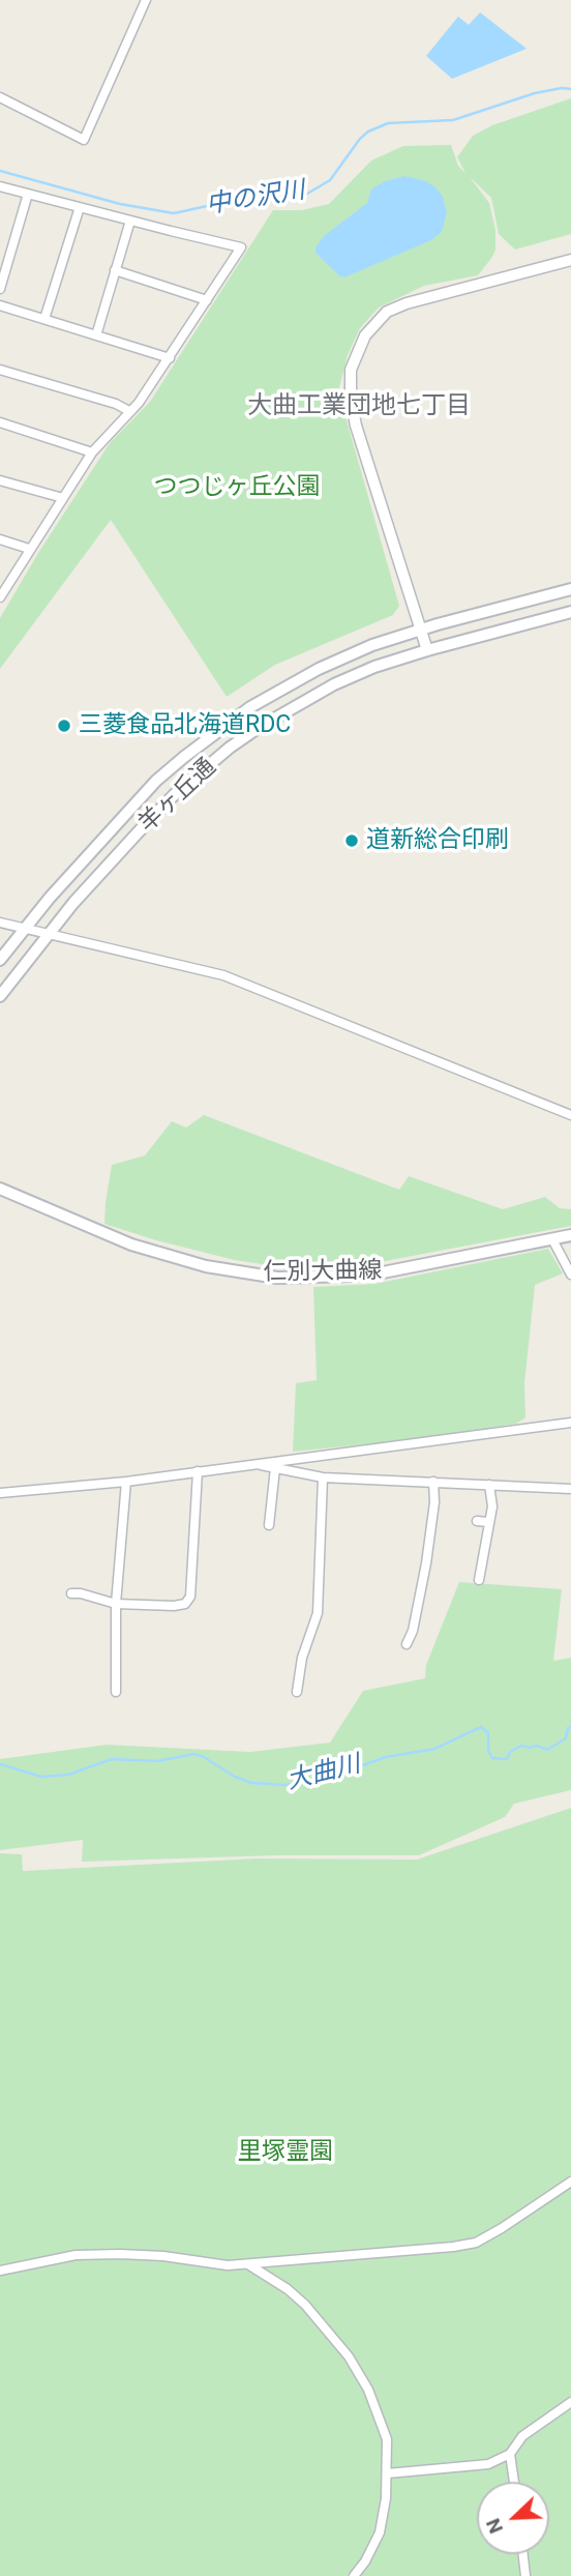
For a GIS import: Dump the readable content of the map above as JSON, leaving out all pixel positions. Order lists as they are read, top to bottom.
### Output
{
  "streets": {
    "main road": ["羊ヶ丘通", "仁別大曲線"]
  },
  "districts": ["大曲工業団地七丁目"],
  "water": ["中の沢川", "大曲川"],
  "parks": ["つつじヶ丘公園", "里塚霊園"],
  "places": ["三菱食品北海道RDC", "道新総合印刷"],
  "north": "bottom left"
}
